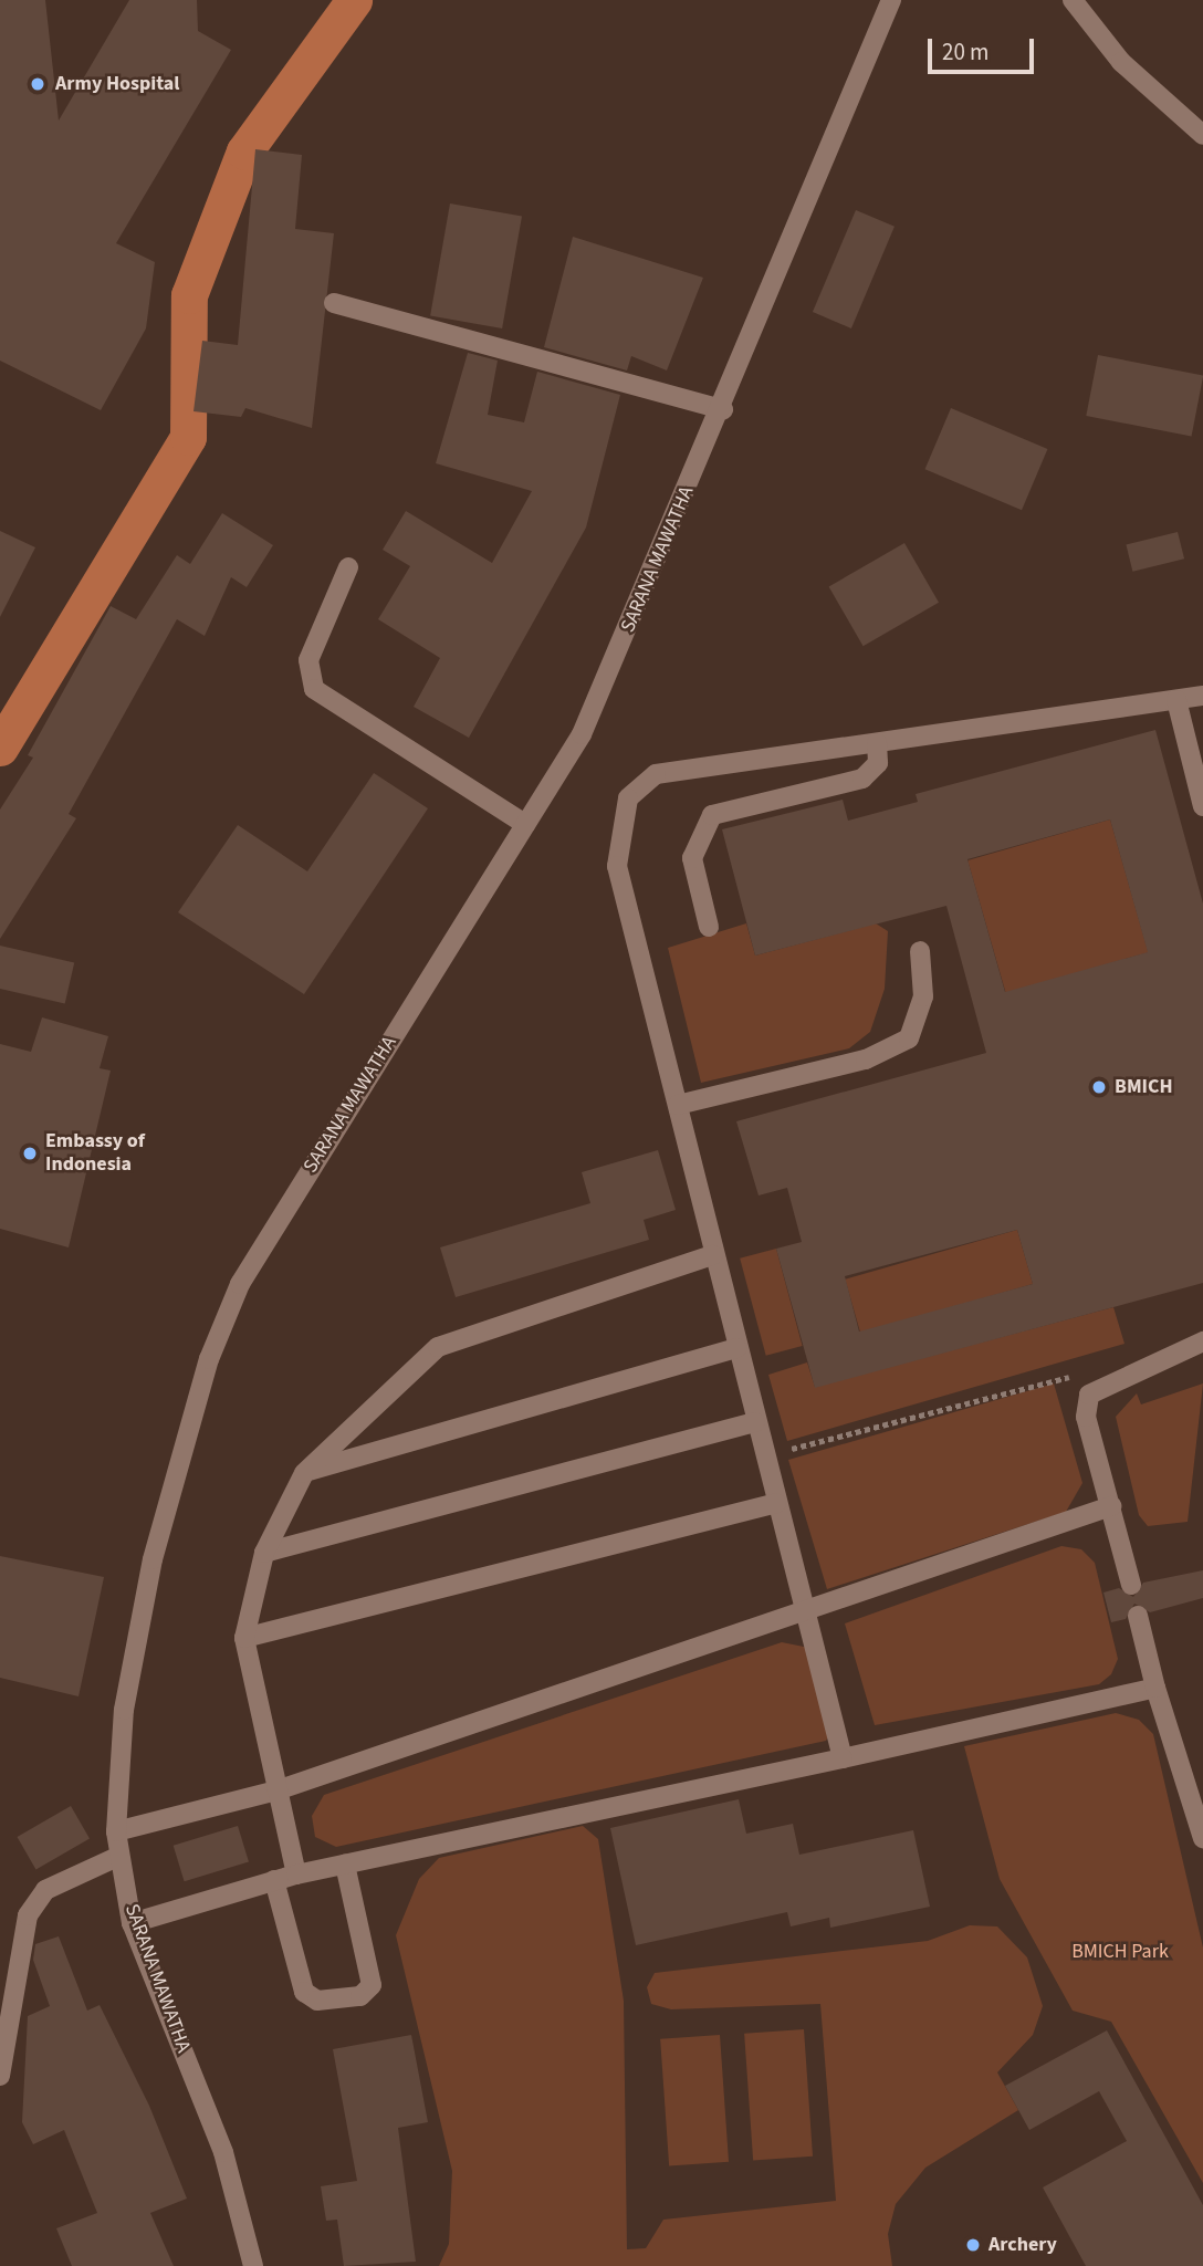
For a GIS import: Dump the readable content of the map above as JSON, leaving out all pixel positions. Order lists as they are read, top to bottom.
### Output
{
  "streets": {
    "street": ["SARANA MAWATHA"]
  },
  "parks": ["BMICH Park"],
  "places": [
    "Army Hospital",
    "BMICH",
    "Embassy of Indonesia",
    "Archery"
  ],
  "scale_bar": "20 m"
}
